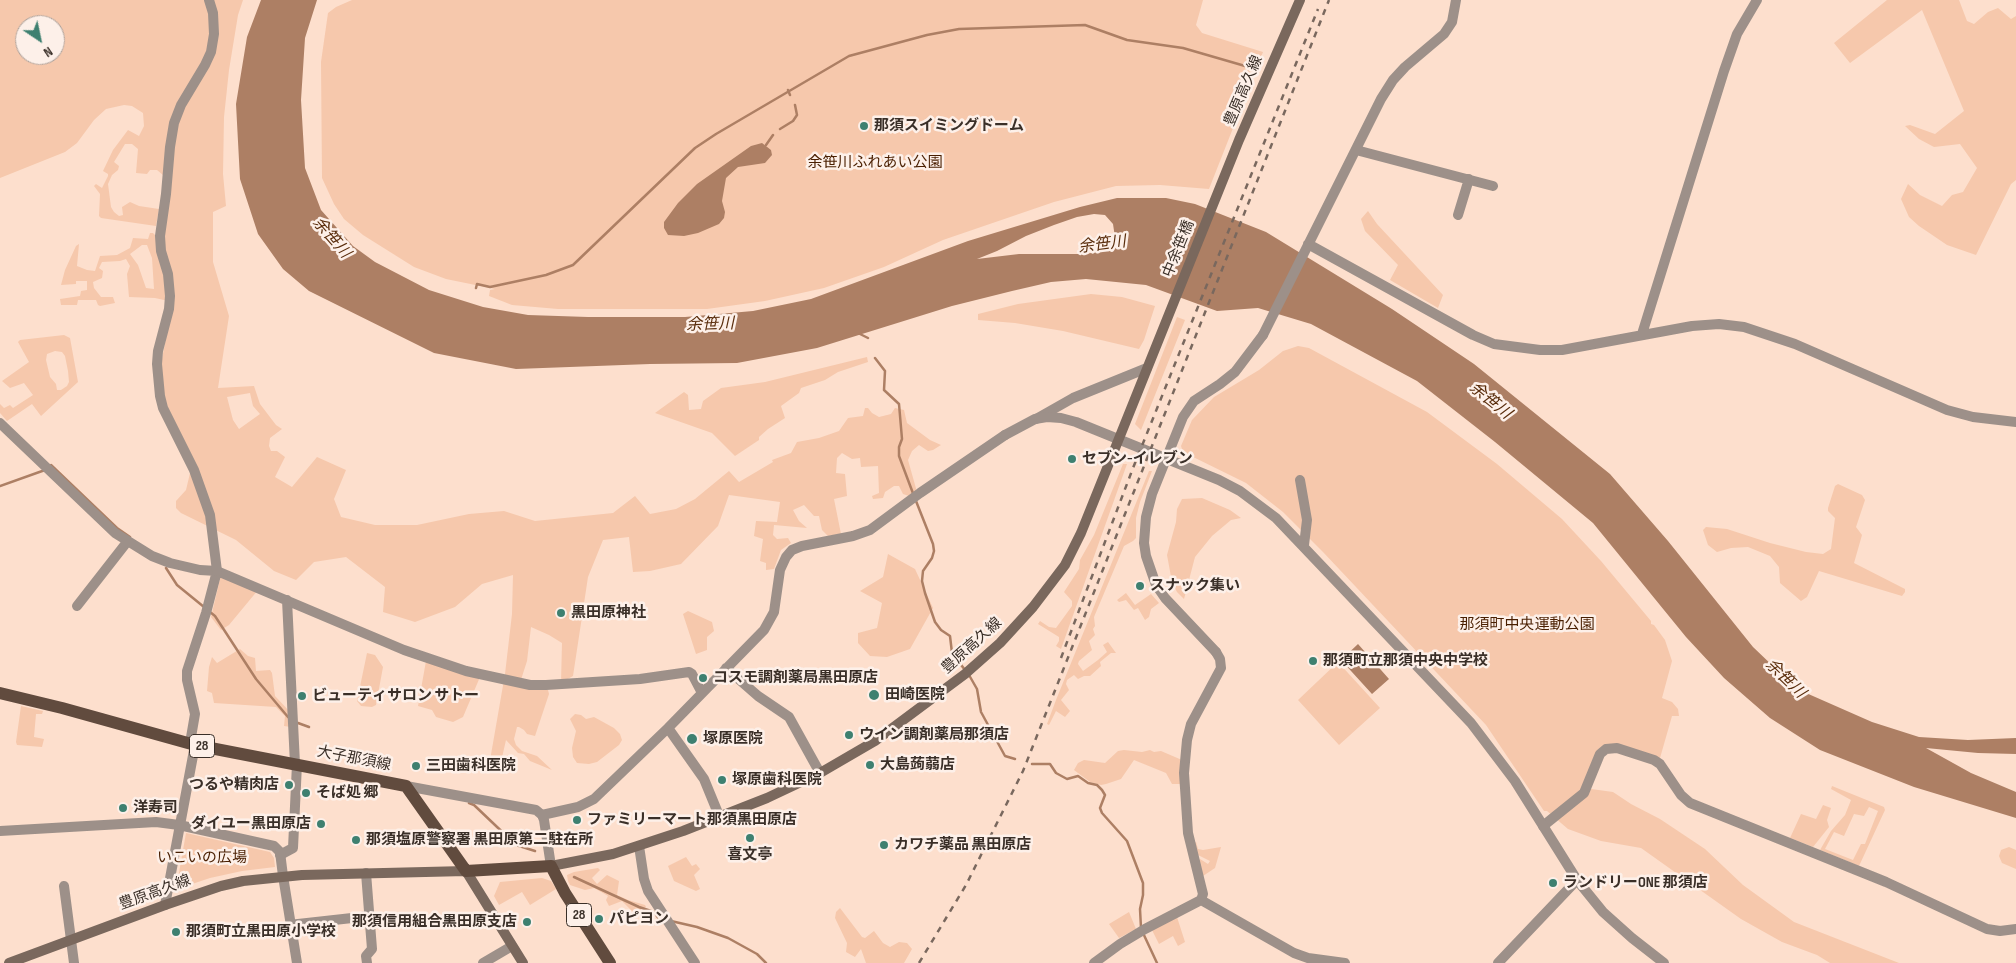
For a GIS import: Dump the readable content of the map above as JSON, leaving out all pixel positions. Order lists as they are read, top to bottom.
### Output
{
  "streets": {
    "main road": [
      "豊原高久線",
      "中余笹橋",
      "28",
      "大子那須線"
    ]
  },
  "crossings": [
    ["豊原高久線", "中余笹橋"],
    ["豊原高久線", "28"],
    ["豊原高久線", "大子那須線"]
  ],
  "water": ["余笹川"],
  "parks": ["余笹川ふれあい公園", "那須町中央運動公園", "いこいの広場"],
  "places": [
    "那須スイミングドーム",
    "セブン-イレブン",
    "スナック集い",
    "黒田原神社",
    "那須町立那須中央中学校",
    "コスモ調剤薬局黒田原店",
    "田崎医院",
    "ビューティサロン サトー",
    "ウイン調剤薬局那須店",
    "塚原医院",
    "大島蒟蒻店",
    "三田歯科医院",
    "塚原歯科医院",
    "つるや精肉店",
    "そば処 郷",
    "洋寿司",
    "ファミリーマート那須黒田原店",
    "ダイユー黒田原店",
    "喜文亭",
    "那須塩原警察署 黒田原第二駐在所",
    "カワチ薬品 黒田原店",
    "ランドリーONE 那須店",
    "パピヨン",
    "那須信用組合黒田原支店",
    "那須町立黒田原小学校"
  ],
  "north": "bottom right"
}
